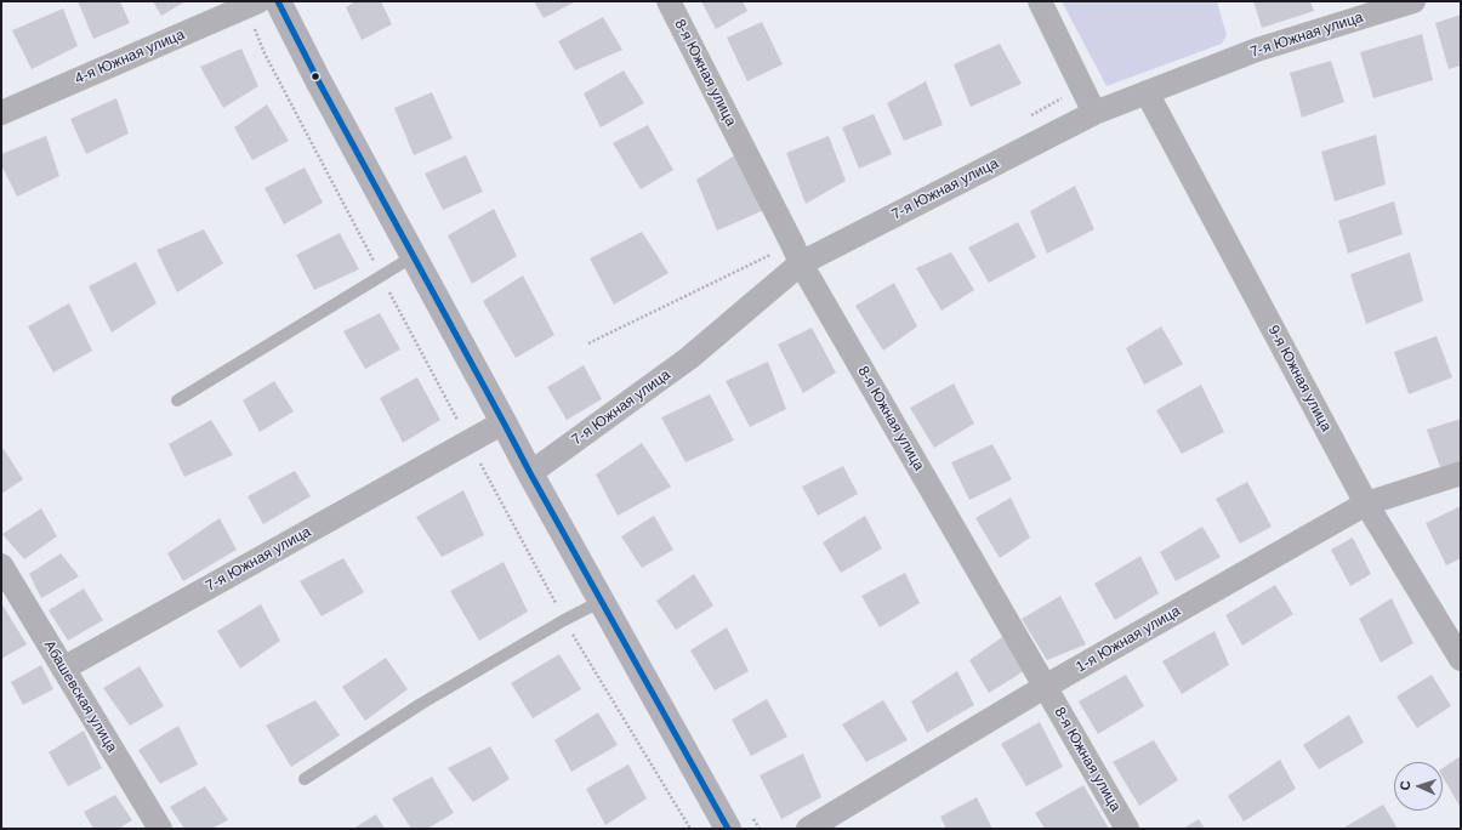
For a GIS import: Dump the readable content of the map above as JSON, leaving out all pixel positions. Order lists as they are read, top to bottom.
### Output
{
  "streets": {
    "street": [
      "7-я Южная улица",
      "4-я Южная улица",
      "8-я Южная улица",
      "9-я Южная улица",
      "1-я Южная улица",
      "Абашевская улица"
    ]
  },
  "crossings": [
    ["7-я Южная улица", "8-я Южная улица"],
    ["7-я Южная улица", "9-я Южная улица"],
    ["7-я Южная улица", "Абашевская улица"],
    ["8-я Южная улица", "1-я Южная улица"],
    ["9-я Южная улица", "1-я Южная улица"]
  ],
  "north": "left"
}
